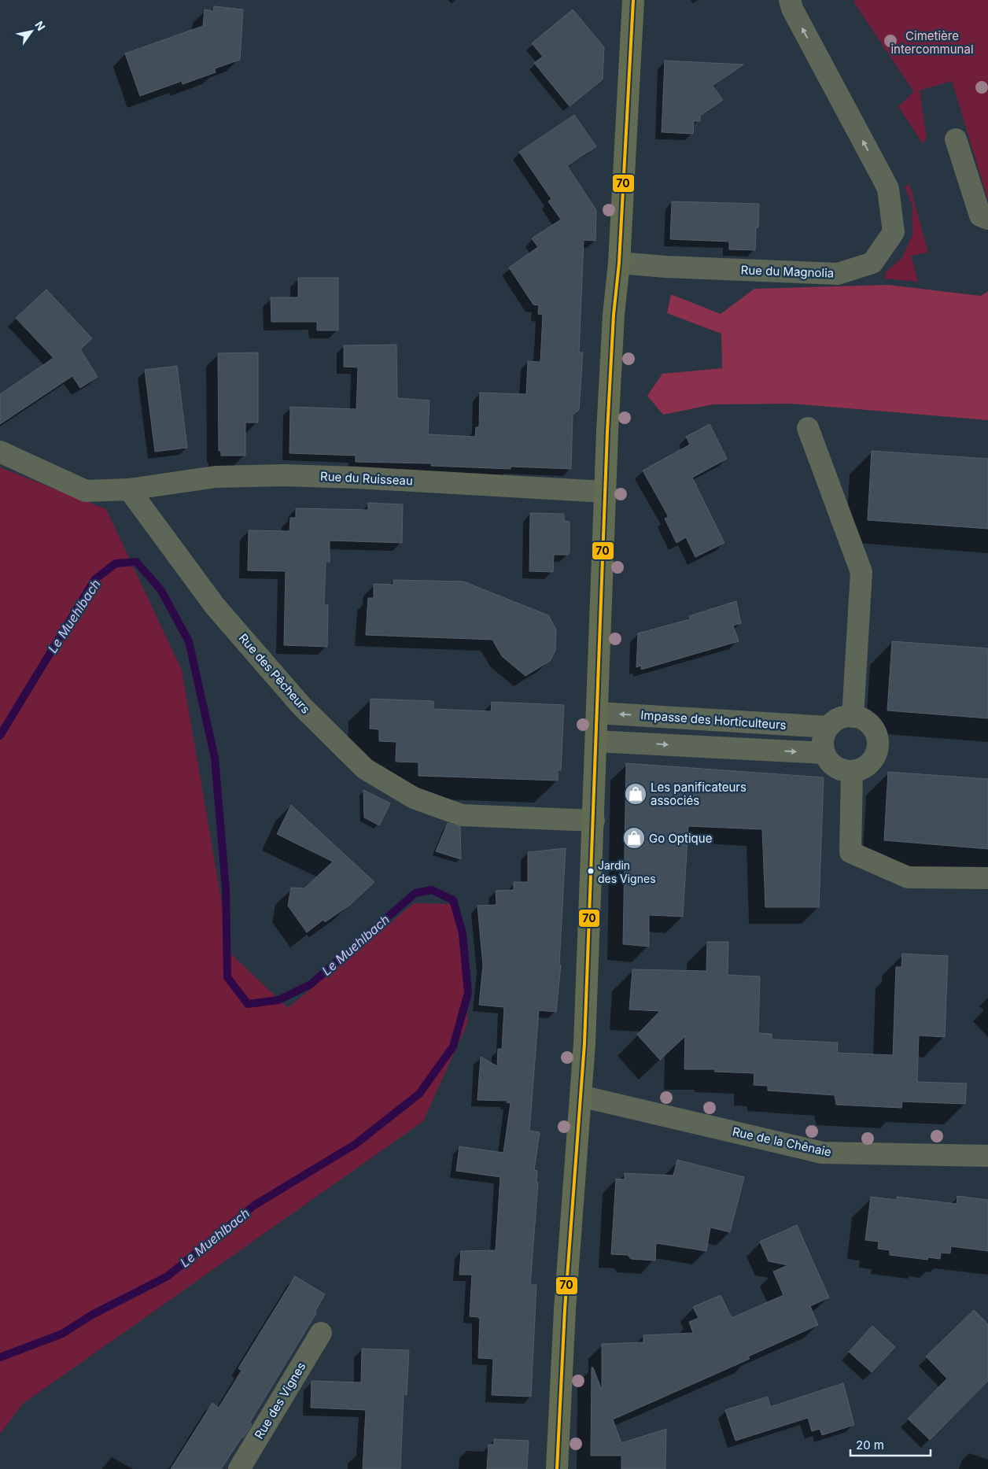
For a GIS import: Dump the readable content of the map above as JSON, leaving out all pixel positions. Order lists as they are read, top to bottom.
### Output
{
  "streets": {
    "street": [
      "Rue du Magnolia",
      "Rue du Ruisseau",
      "Rue des Pêcheurs",
      "Impasse des Horticulteurs",
      "Rue de la Chênaie",
      "Rue des Vignes"
    ]
  },
  "crossings": [
    ["Rue du Ruisseau", "Rue des Pêcheurs"]
  ],
  "water": ["Le Muehlbach"],
  "parks": ["Cimetière intercommunal"],
  "places": {
    "shop": ["Les panificateurs associés", "Go Optique"],
    "other": ["Jardin des Vignes"]
  },
  "lines": ["transit line 70"],
  "scale_bar": "20 m",
  "north": "top right"
}
